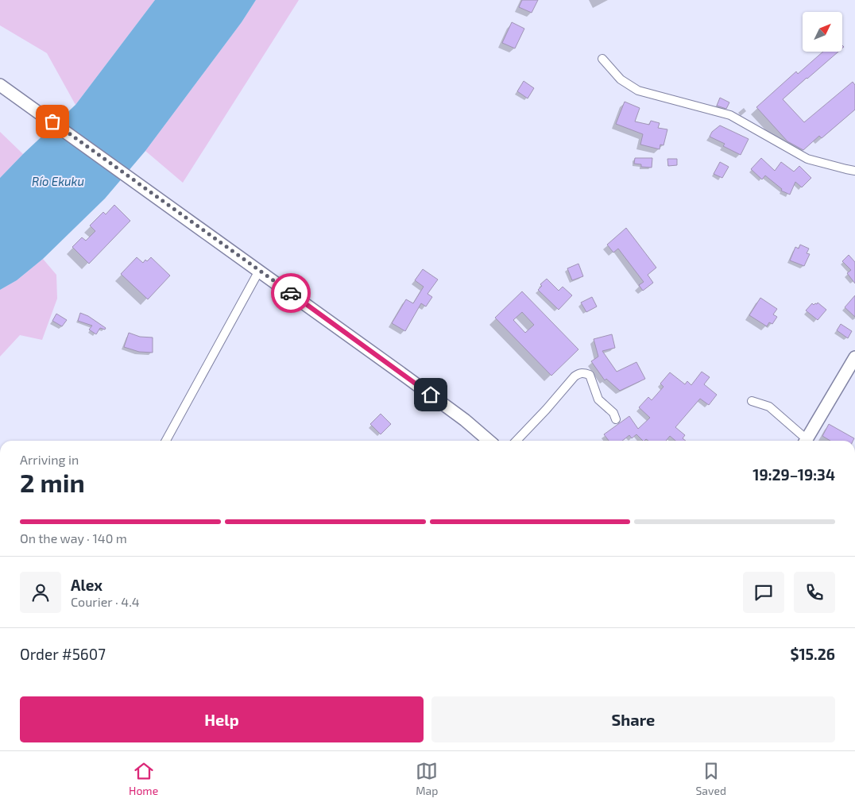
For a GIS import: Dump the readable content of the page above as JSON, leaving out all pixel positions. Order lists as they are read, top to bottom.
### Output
{
  "water": ["Río Ekuku"],
  "north": "top right",
  "page": {
    "heading": ["2 min", "Arriving in", "19:29–19:34"],
    "panel": [
      "Alex",
      "Courier · 4.4",
      "Order #5607",
      "$15.26"
    ],
    "bar": "On the way · 140 m",
    "buttons": ["Help", "Share"],
    "tabs": ["Home", "Map", "Saved"]
  }
}
